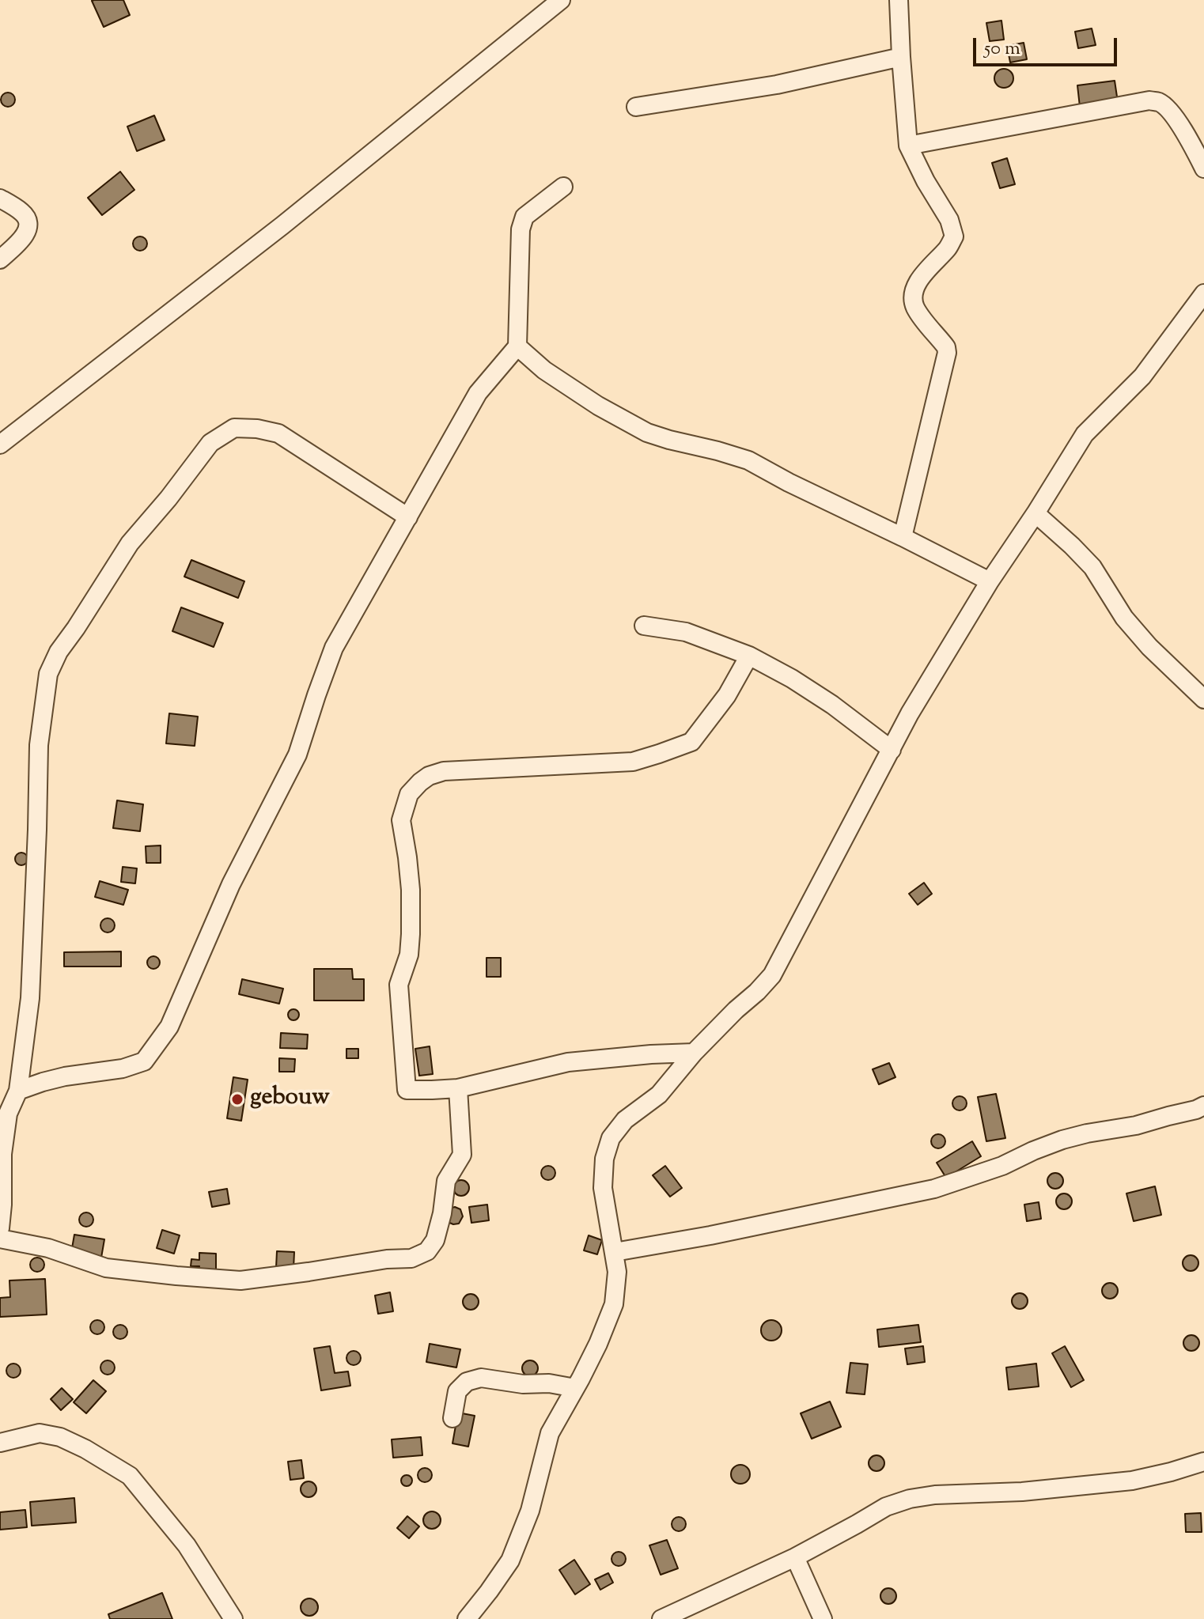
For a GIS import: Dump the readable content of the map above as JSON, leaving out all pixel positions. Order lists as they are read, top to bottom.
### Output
{
  "places": ["gebouw"],
  "scale_bar": "50 m"
}
